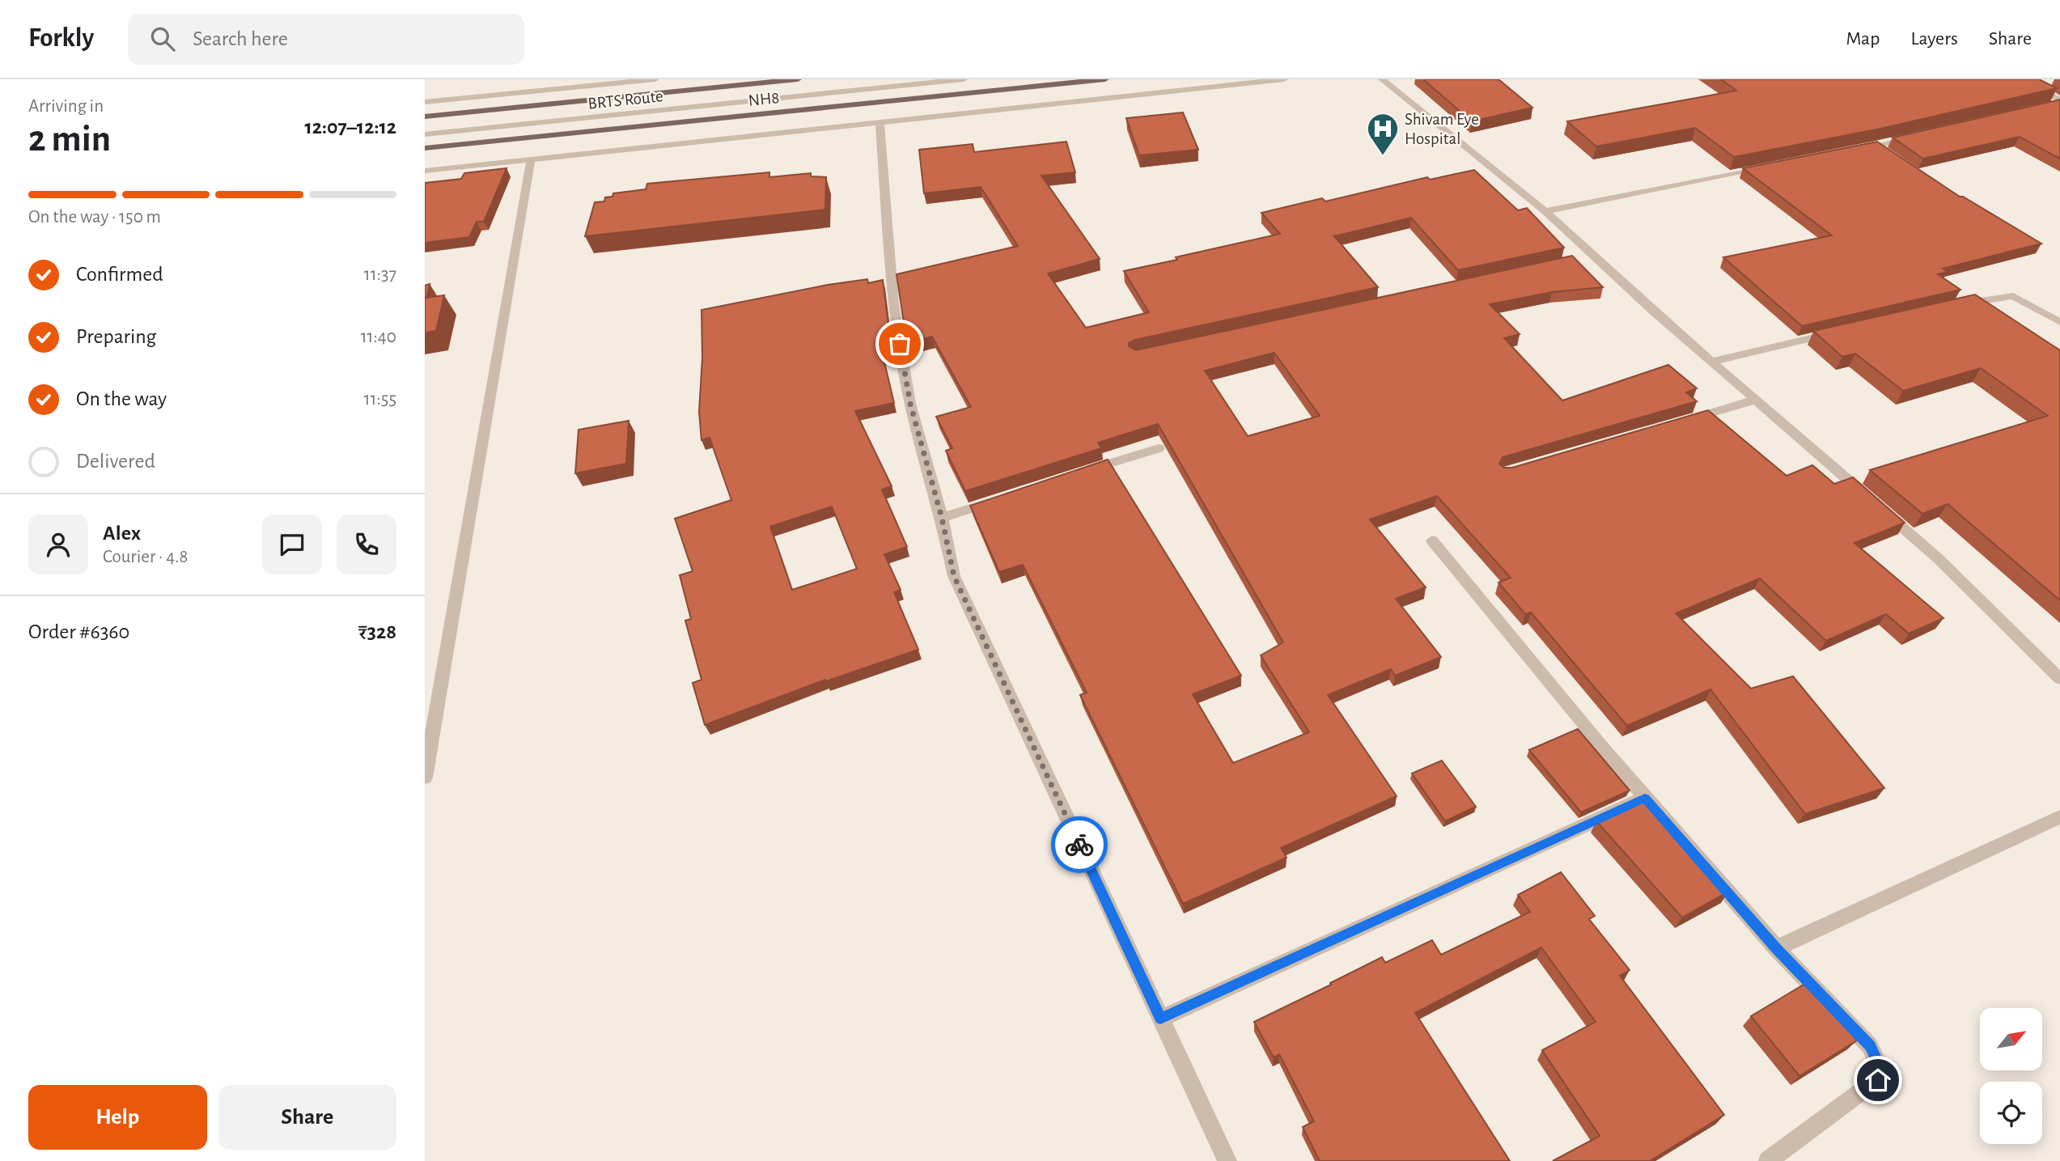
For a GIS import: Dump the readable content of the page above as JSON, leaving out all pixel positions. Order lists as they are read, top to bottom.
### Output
{
  "streets": {
    "main road": ["NH8"],
    "street": ["BRTS Route"]
  },
  "places": {
    "hospital": ["Shivam Eye Hospital"]
  },
  "north": "top right",
  "page": {
    "header": "Forkly",
    "search": "Search here",
    "nav": ["Map", "Layers", "Share"],
    "heading": ["2 min", "Arriving in", "12:07–12:12"],
    "panel": [
      "Alex",
      "Courier · 4.8",
      "Order #6360",
      "₹328"
    ],
    "bar": "On the way · 150 m",
    "list": [
      ["Confirmed", "11:37"],
      ["Preparing", "11:40"],
      ["On the way", "11:55"],
      "Delivered"
    ],
    "buttons": ["Help", "Share"]
  }
}
